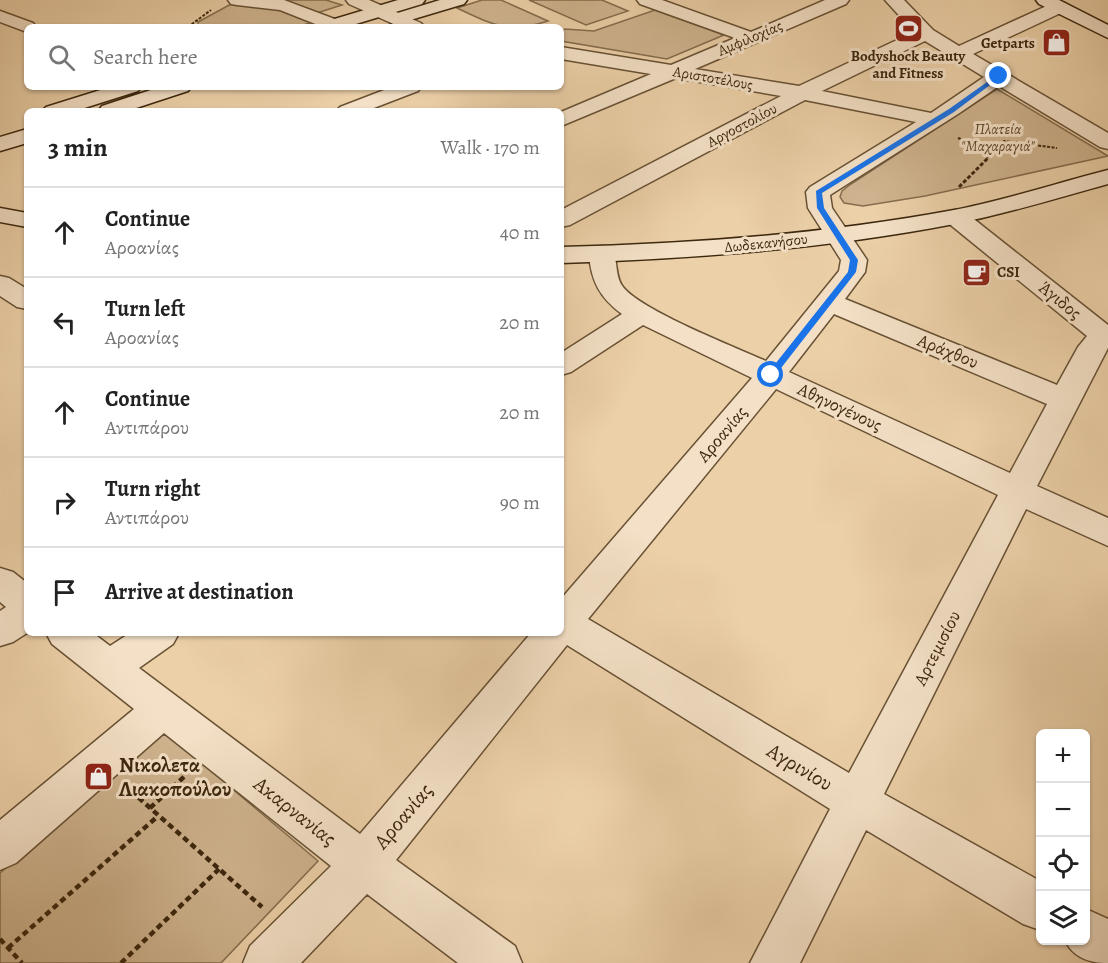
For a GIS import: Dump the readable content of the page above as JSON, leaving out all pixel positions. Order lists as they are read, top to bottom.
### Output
{
  "streets": {
    "street": [
      "Αμφιλοχίας",
      "Αριστοτέλους",
      "Αργοστολίου",
      "Δωδεκανήσου",
      "Άγιδος",
      "Αράχθου",
      "Αθηνογένους",
      "Αροανίας",
      "Αρτεμισίου",
      "Αγρινίου",
      "Ακαρνανίας"
    ]
  },
  "crossings": [
    ["Αμφιλοχίας", "Αριστοτέλους"],
    ["Αριστοτέλους", "Αργοστολίου"],
    ["Δωδεκανήσου", "Άγιδος"],
    ["Δωδεκανήσου", "Αθηνογένους"],
    ["Δωδεκανήσου", "Αροανίας"],
    ["Άγιδος", "Αρτεμισίου"],
    ["Αράχθου", "Αροανίας"],
    ["Αράχθου", "Αρτεμισίου"],
    ["Αθηνογένους", "Αροανίας"],
    ["Αθηνογένους", "Αρτεμισίου"],
    ["Αροανίας", "Ακαρνανίας"],
    ["Αρτεμισίου", "Αγρινίου"]
  ],
  "parks": ["Πλατεία \"Μαχαραγιά\""],
  "places": {
    "sports": ["Bodyshock Beauty and Fitness"],
    "shop": ["Getparts", "Νικολετα Λιακοπούλου"],
    "cafe": ["CSI"]
  },
  "page": {
    "search": "Search here",
    "heading": ["3 min", "Walk · 170 m"],
    "list": [
      ["Continue", "Αροανίας", "40 m"],
      ["Turn left", "Αροανίας", "20 m"],
      ["Continue", "Αντιπάρου", "20 m"],
      ["Turn right", "Αντιπάρου", "90 m"],
      "Arrive at destination"
    ],
    "map_buttons": ["+", "−"]
  }
}
